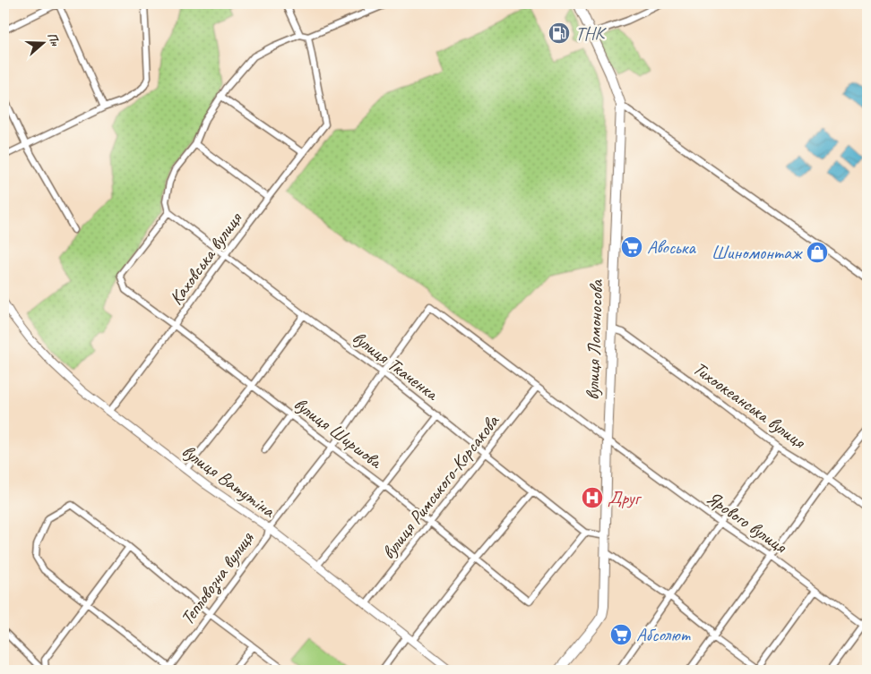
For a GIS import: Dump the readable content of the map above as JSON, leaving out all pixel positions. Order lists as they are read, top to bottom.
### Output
{
  "streets": {
    "main road": ["вулиця Ломоносова"],
    "street": [
      "Каховська вулиця",
      "вулиця Ткаченка",
      "Тихоокеанська вулиця",
      "вулиця Ширшова",
      "вулиця Ватутіна",
      "вулиця Римського-Корсакова",
      "Ярового вулиця",
      "Тепловозна вулиця"
    ]
  },
  "crossings": [
    ["Каховська вулиця", "вулиця Ткаченка"],
    ["Каховська вулиця", "вулиця Ширшова"],
    ["Каховська вулиця", "вулиця Ватутіна"],
    ["вулиця Ломоносова", "Тихоокеанська вулиця"],
    ["вулиця Ломоносова", "Ярового вулиця"],
    ["вулиця Ткаченка", "вулиця Ширшова"],
    ["вулиця Ткаченка", "вулиця Римського-Корсакова"],
    ["вулиця Ткаченка", "Тепловозна вулиця"],
    ["вулиця Ширшова", "вулиця Римського-Корсакова"],
    ["вулиця Ширшова", "Тепловозна вулиця"],
    ["вулиця Ватутіна", "вулиця Римського-Корсакова"],
    ["вулиця Ватутіна", "Тепловозна вулиця"],
    ["вулиця Римського-Корсакова", "Ярового вулиця"],
    ["Ярового вулиця", "Тепловозна вулиця"]
  ],
  "places": {
    "fuel station": ["ТНК"],
    "supermarket": ["Авоська", "Абсолют"],
    "shop": ["Шиномонтаж"],
    "hospital": ["Друг"]
  },
  "north": "right"
}
